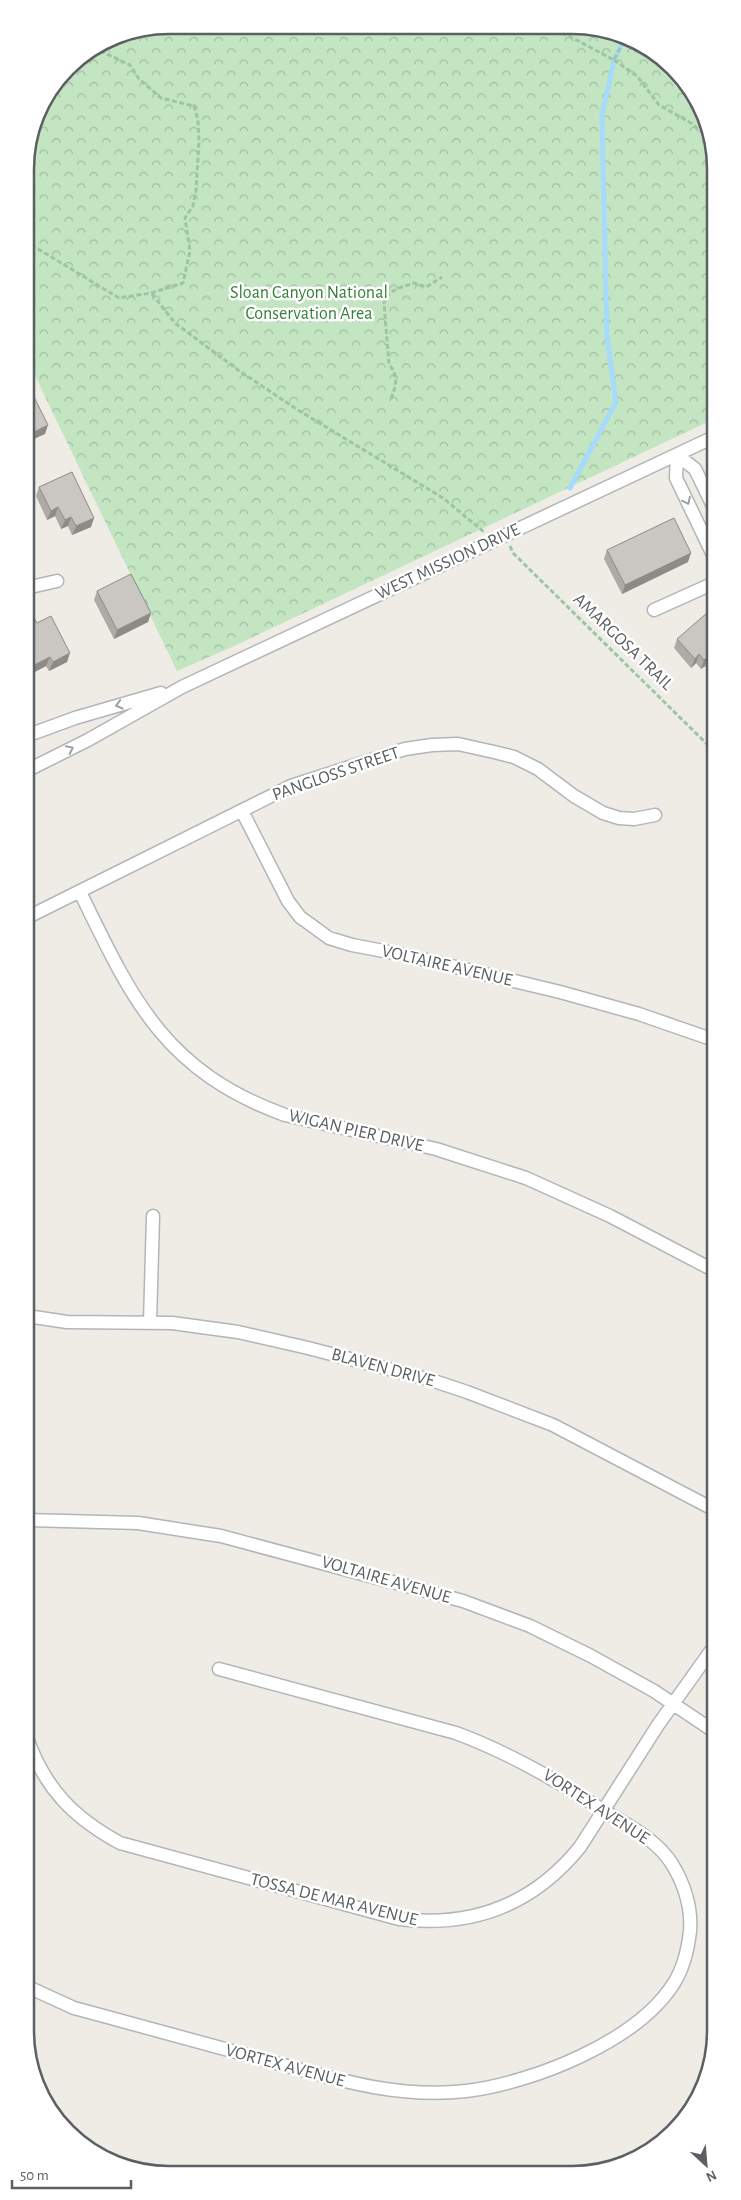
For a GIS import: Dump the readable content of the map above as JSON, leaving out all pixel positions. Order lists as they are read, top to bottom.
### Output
{
  "streets": {
    "street": [
      "WEST MISSION DRIVE",
      "PANGLOSS STREET",
      "VOLTAIRE AVENUE",
      "WIGAN PIER DRIVE",
      "BLAVEN DRIVE",
      "VORTEX AVENUE",
      "TOSSA DE MAR AVENUE"
    ],
    "path": ["AMARGOSA TRAIL"]
  },
  "crossings": [
    ["PANGLOSS STREET", "VOLTAIRE AVENUE"],
    ["PANGLOSS STREET", "WIGAN PIER DRIVE"],
    ["VOLTAIRE AVENUE", "TOSSA DE MAR AVENUE"],
    ["VORTEX AVENUE", "TOSSA DE MAR AVENUE"]
  ],
  "parks": ["Sloan Canyon National Conservation Area"],
  "scale_bar": "50 m",
  "north": "bottom right"
}
